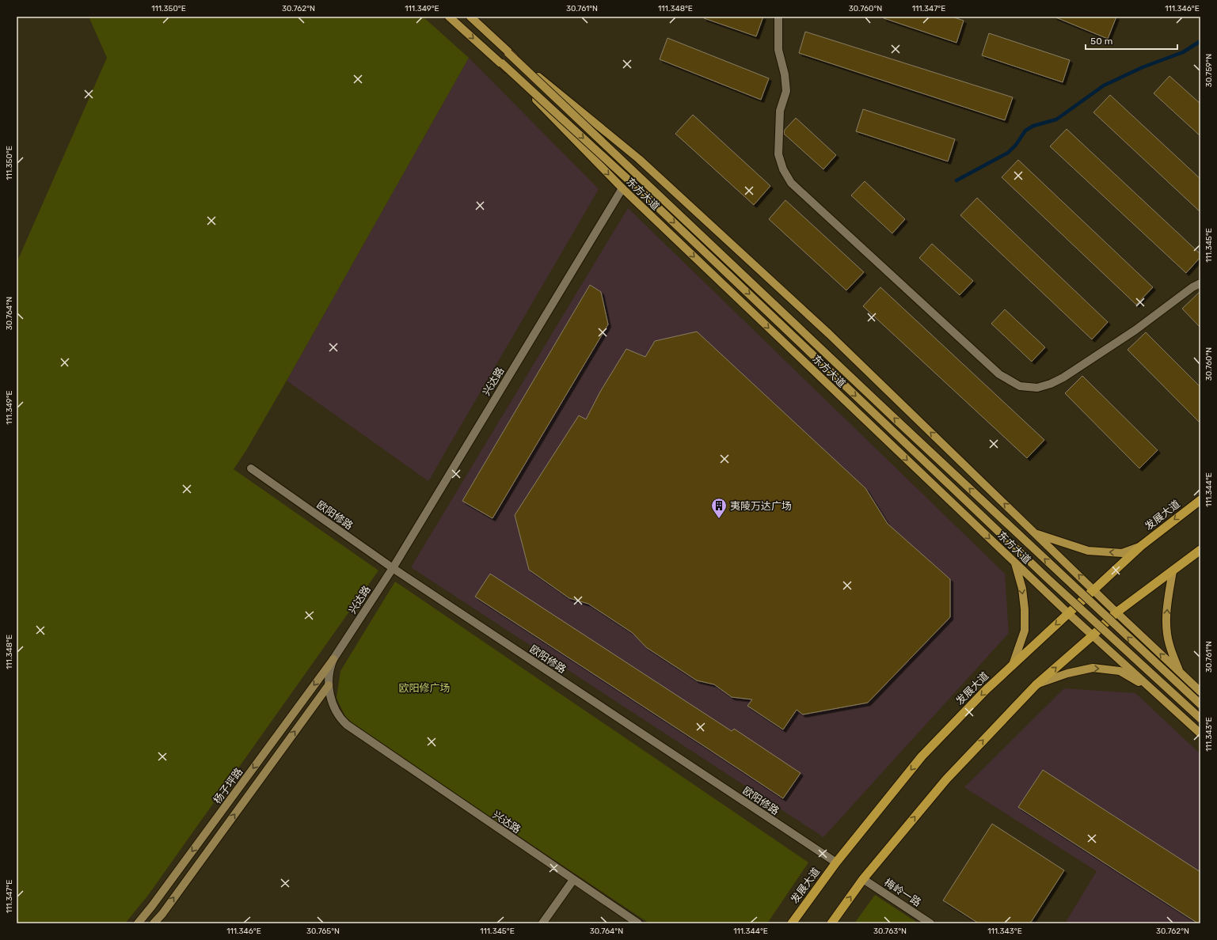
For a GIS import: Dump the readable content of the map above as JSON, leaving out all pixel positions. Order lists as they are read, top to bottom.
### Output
{
  "streets": {
    "highway": ["发展大道"],
    "main road": ["东方大道", "杨子坪路"],
    "street": ["兴达路", "欧阳修路", "梅岭一路"]
  },
  "crossings": [
    ["东方大道", "兴达路"],
    ["东方大道", "发展大道"],
    ["兴达路", "欧阳修路"],
    ["兴达路", "杨子坪路"],
    ["欧阳修路", "发展大道"]
  ],
  "parks": ["欧阳修广场"],
  "places": {
    "building": ["夷陵万达广场"]
  },
  "scale_bar": "50 m",
  "coordinates": [
    "111.350°E",
    "30.762°N",
    "111.349°E",
    "30.761°N",
    "111.348°E",
    "30.760°N",
    "111.347°E",
    "111.346°E",
    "30.759°N",
    "111.345°E",
    "30.764°N",
    "111.344°E",
    "111.343°E",
    "30.765°N",
    "30.763°N"
  ]
}
